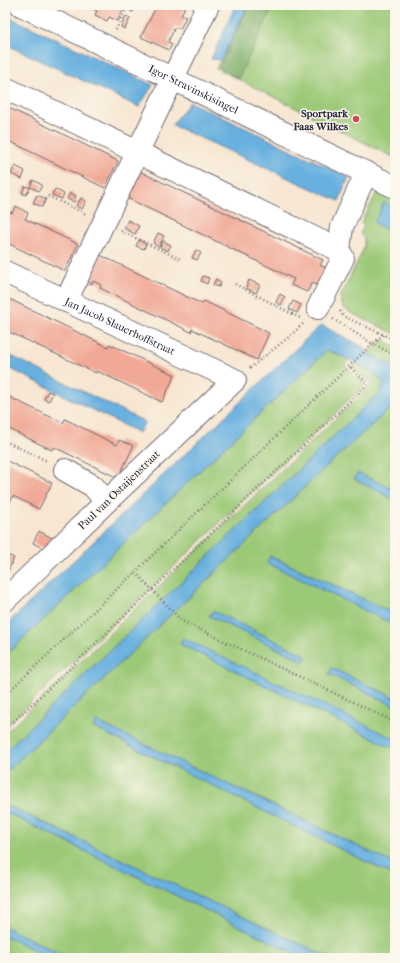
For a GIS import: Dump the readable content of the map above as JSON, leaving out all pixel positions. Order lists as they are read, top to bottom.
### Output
{
  "streets": {
    "street": ["Igor Stravinskisingel", "Jan Jacob Slauerhoffstraat", "Paul van Ostaijenstraat"]
  },
  "crossings": [
    ["Jan Jacob Slauerhoffstraat", "Paul van Ostaijenstraat"]
  ],
  "places": ["Sportpark Faas Wilkes"]
}
